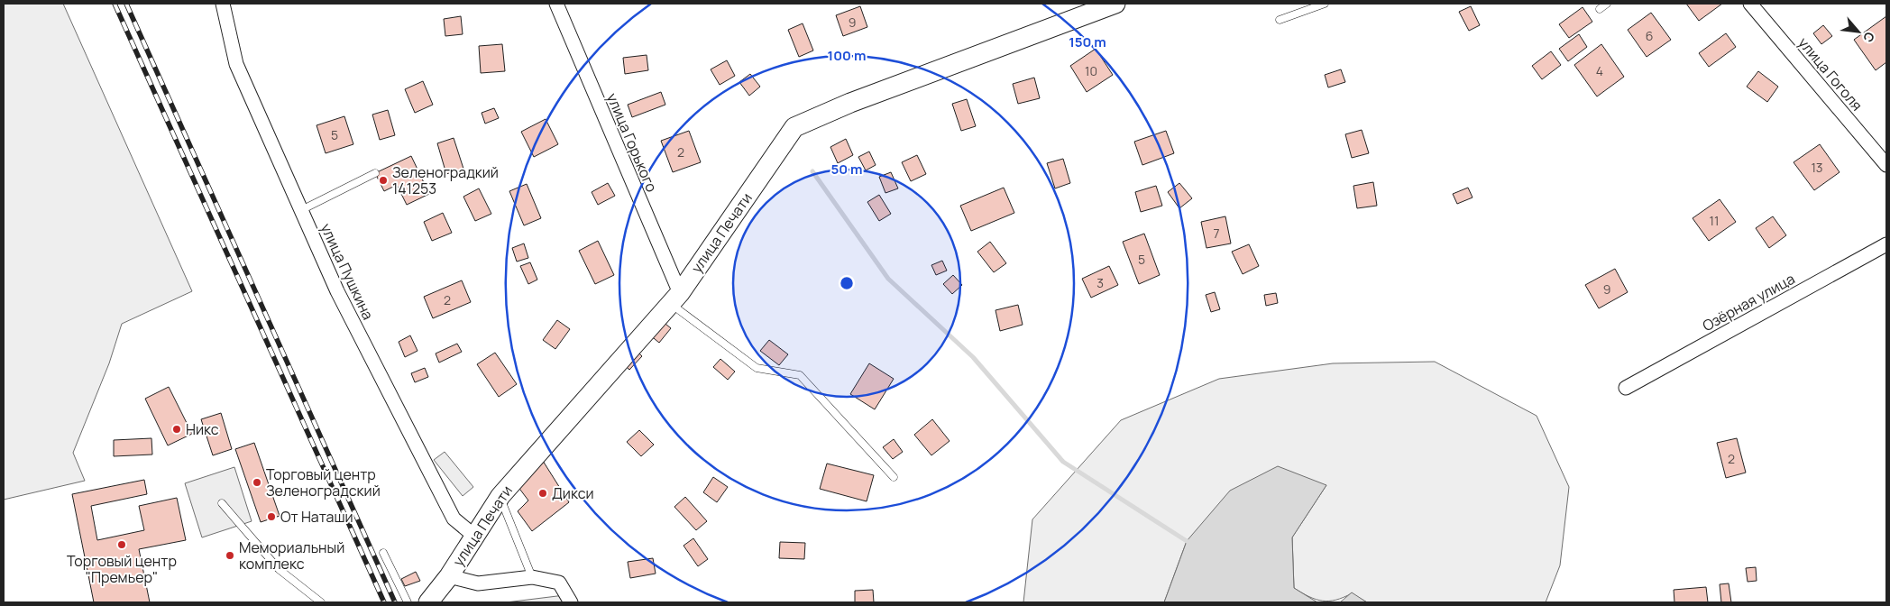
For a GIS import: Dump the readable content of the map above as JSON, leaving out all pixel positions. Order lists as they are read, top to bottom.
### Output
{
  "streets": {
    "street": [
      "улица Гоголя",
      "улица Горького",
      "улица Печати",
      "улица Пушкина",
      "Озёрная улица"
    ]
  },
  "crossings": [
    ["улица Горького", "улица Печати"],
    ["улица Печати", "улица Пушкина"]
  ],
  "places": [
    "Зеленоградкий 141253",
    "Никс",
    "Торговый центр Зеленоградский",
    "Дикси",
    "От Наташи",
    "Торговый центр \"Премьер\"",
    "Мемориальный комплекс"
  ],
  "house_numbers": [
    "9",
    "6",
    "10",
    "4",
    "5",
    "2",
    "13",
    "11",
    "7",
    "5",
    "3",
    "9",
    "2",
    "2"
  ],
  "north": "bottom right",
  "rings": ["150 m", "100 m", "50 m"]
}
